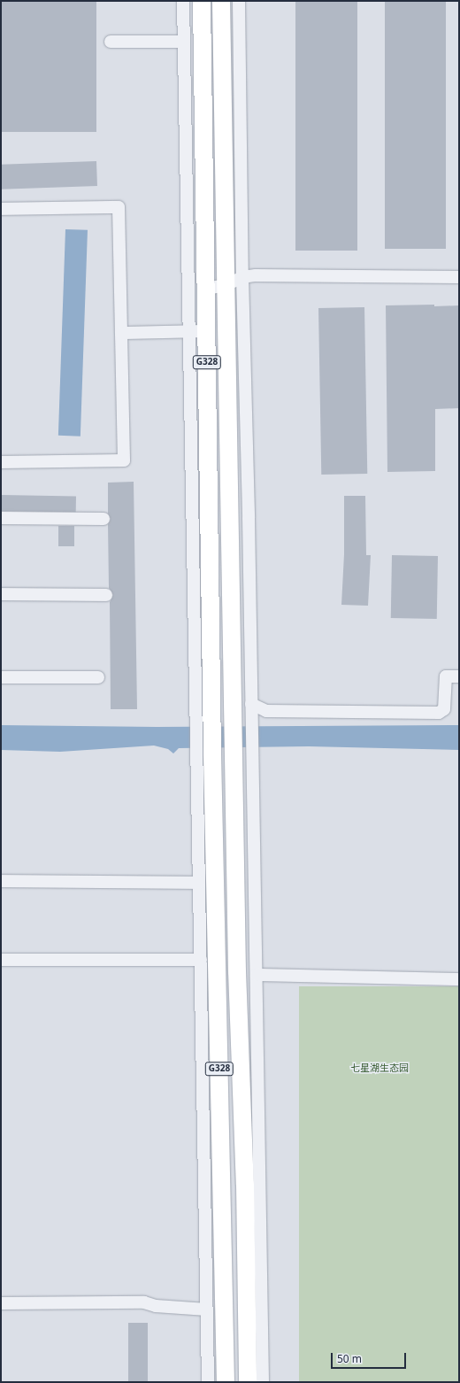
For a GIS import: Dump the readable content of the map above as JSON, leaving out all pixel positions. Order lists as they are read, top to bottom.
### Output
{
  "streets": {
    "highway": ["G328"]
  },
  "parks": ["七星湖生态园"],
  "scale_bar": "50 m"
}
